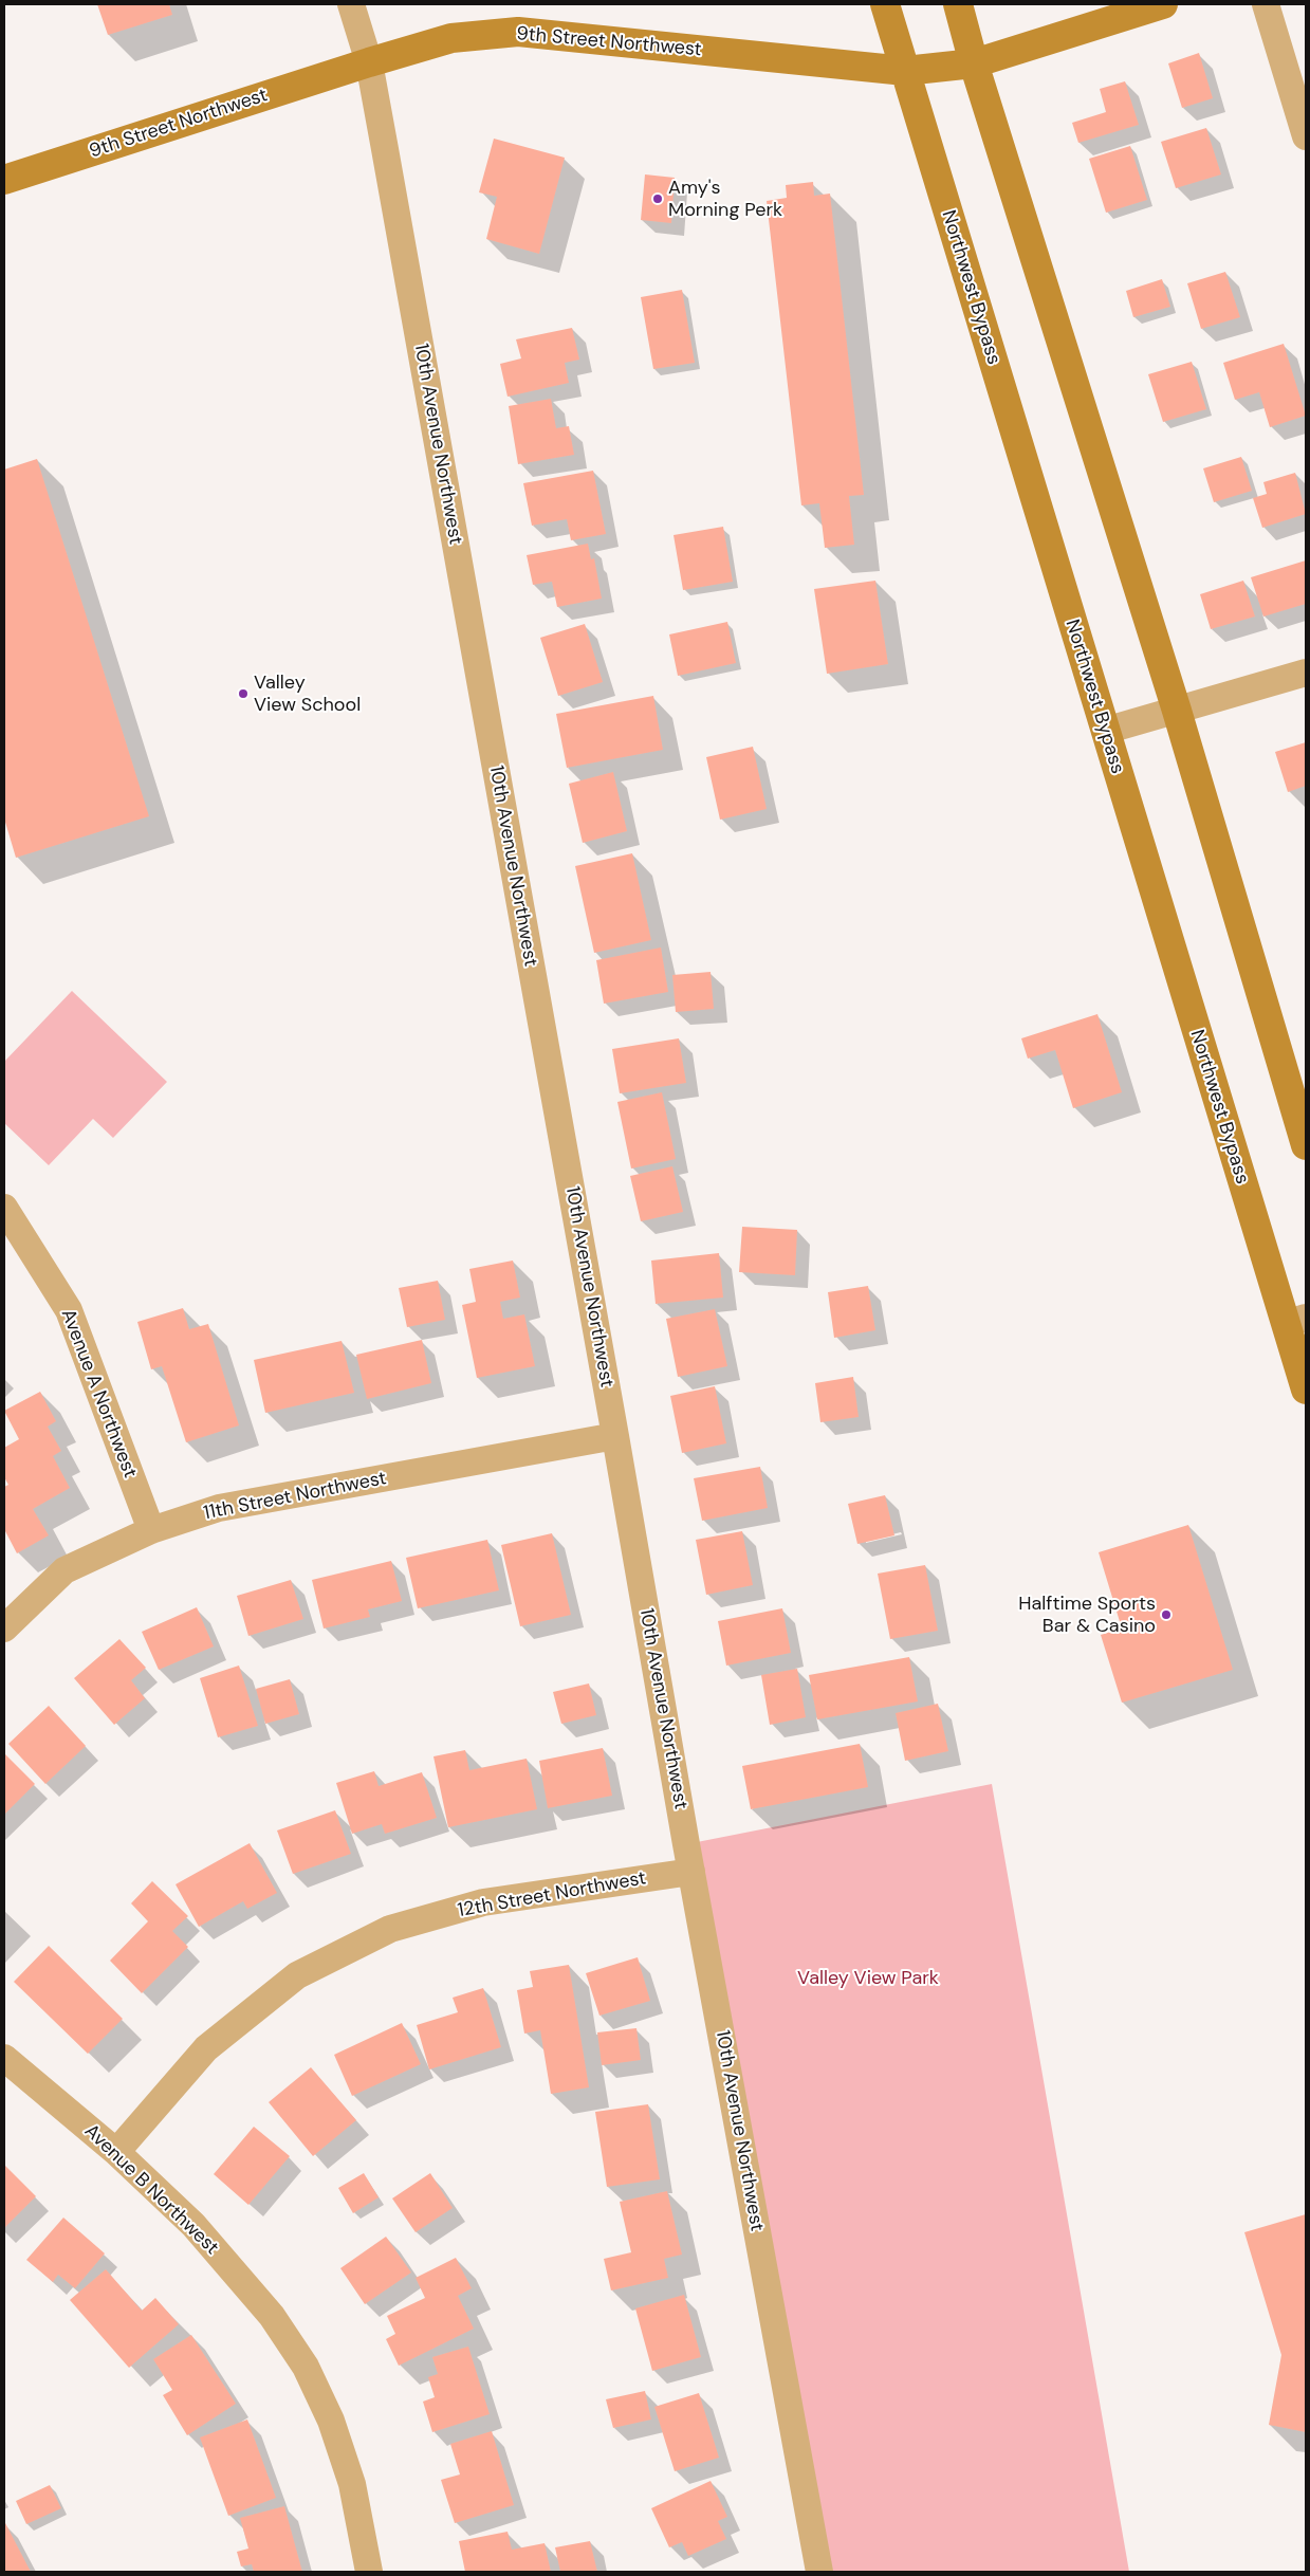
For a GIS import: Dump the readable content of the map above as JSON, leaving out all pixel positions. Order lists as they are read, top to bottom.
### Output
{
  "streets": {
    "main road": ["9th Street Northwest", "Northwest Bypass"],
    "street": [
      "10th Avenue Northwest",
      "Avenue A Northwest",
      "11th Street Northwest",
      "12th Street Northwest",
      "Avenue B Northwest"
    ]
  },
  "crossings": [
    ["9th Street Northwest", "Northwest Bypass"],
    ["9th Street Northwest", "10th Avenue Northwest"],
    ["10th Avenue Northwest", "11th Street Northwest"],
    ["10th Avenue Northwest", "12th Street Northwest"],
    ["Avenue A Northwest", "11th Street Northwest"],
    ["12th Street Northwest", "Avenue B Northwest"]
  ],
  "parks": ["Valley View Park"],
  "places": ["Amy's Morning Perk", "Valley View School", "Halftime Sports Bar & Casino"]
}
